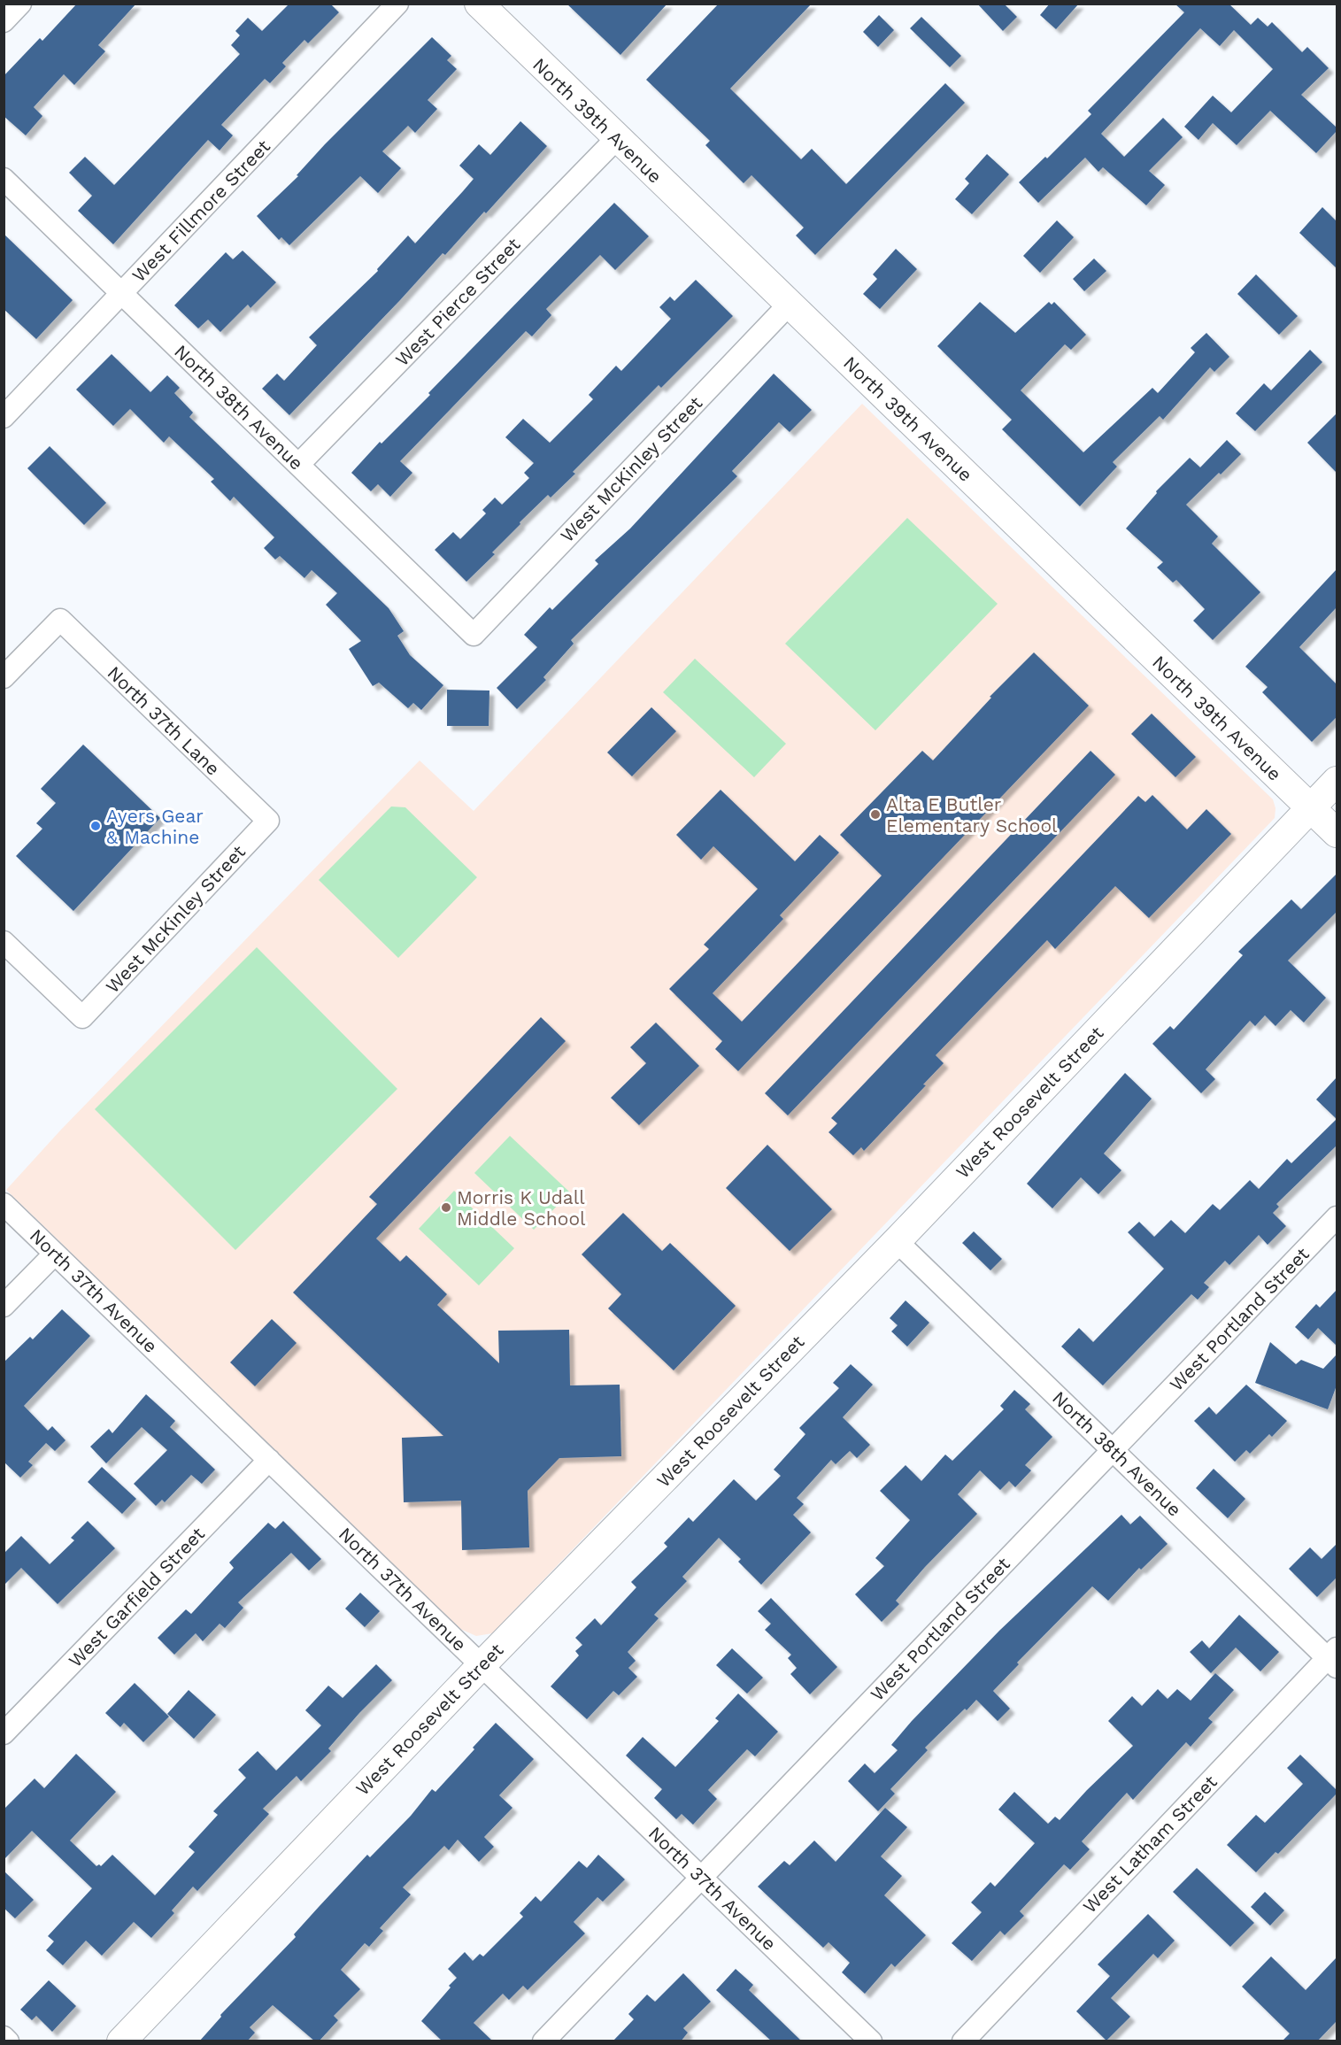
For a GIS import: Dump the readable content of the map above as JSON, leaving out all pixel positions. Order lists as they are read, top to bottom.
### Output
{
  "streets": {
    "street": [
      "North 39th Avenue",
      "West Fillmore Street",
      "West Pierce Street",
      "North 38th Avenue",
      "West McKinley Street",
      "North 37th Lane",
      "West Roosevelt Street",
      "North 37th Avenue",
      "West Portland Street",
      "West Garfield Street",
      "West Latham Street"
    ]
  },
  "crossings": [
    ["North 39th Avenue", "West Pierce Street"],
    ["North 39th Avenue", "West McKinley Street"],
    ["North 39th Avenue", "West Roosevelt Street"],
    ["West Fillmore Street", "North 38th Avenue"],
    ["West Pierce Street", "North 38th Avenue"],
    ["North 38th Avenue", "West McKinley Street"],
    ["North 38th Avenue", "West Roosevelt Street"],
    ["North 38th Avenue", "West Portland Street"],
    ["North 38th Avenue", "West Latham Street"],
    ["West McKinley Street", "North 37th Lane"],
    ["West Roosevelt Street", "North 37th Avenue"],
    ["North 37th Avenue", "West Portland Street"],
    ["North 37th Avenue", "West Garfield Street"]
  ],
  "places": ["Alta E Butler Elementary School", "Ayers Gear & Machine", "Morris K Udall Middle School"]
}
